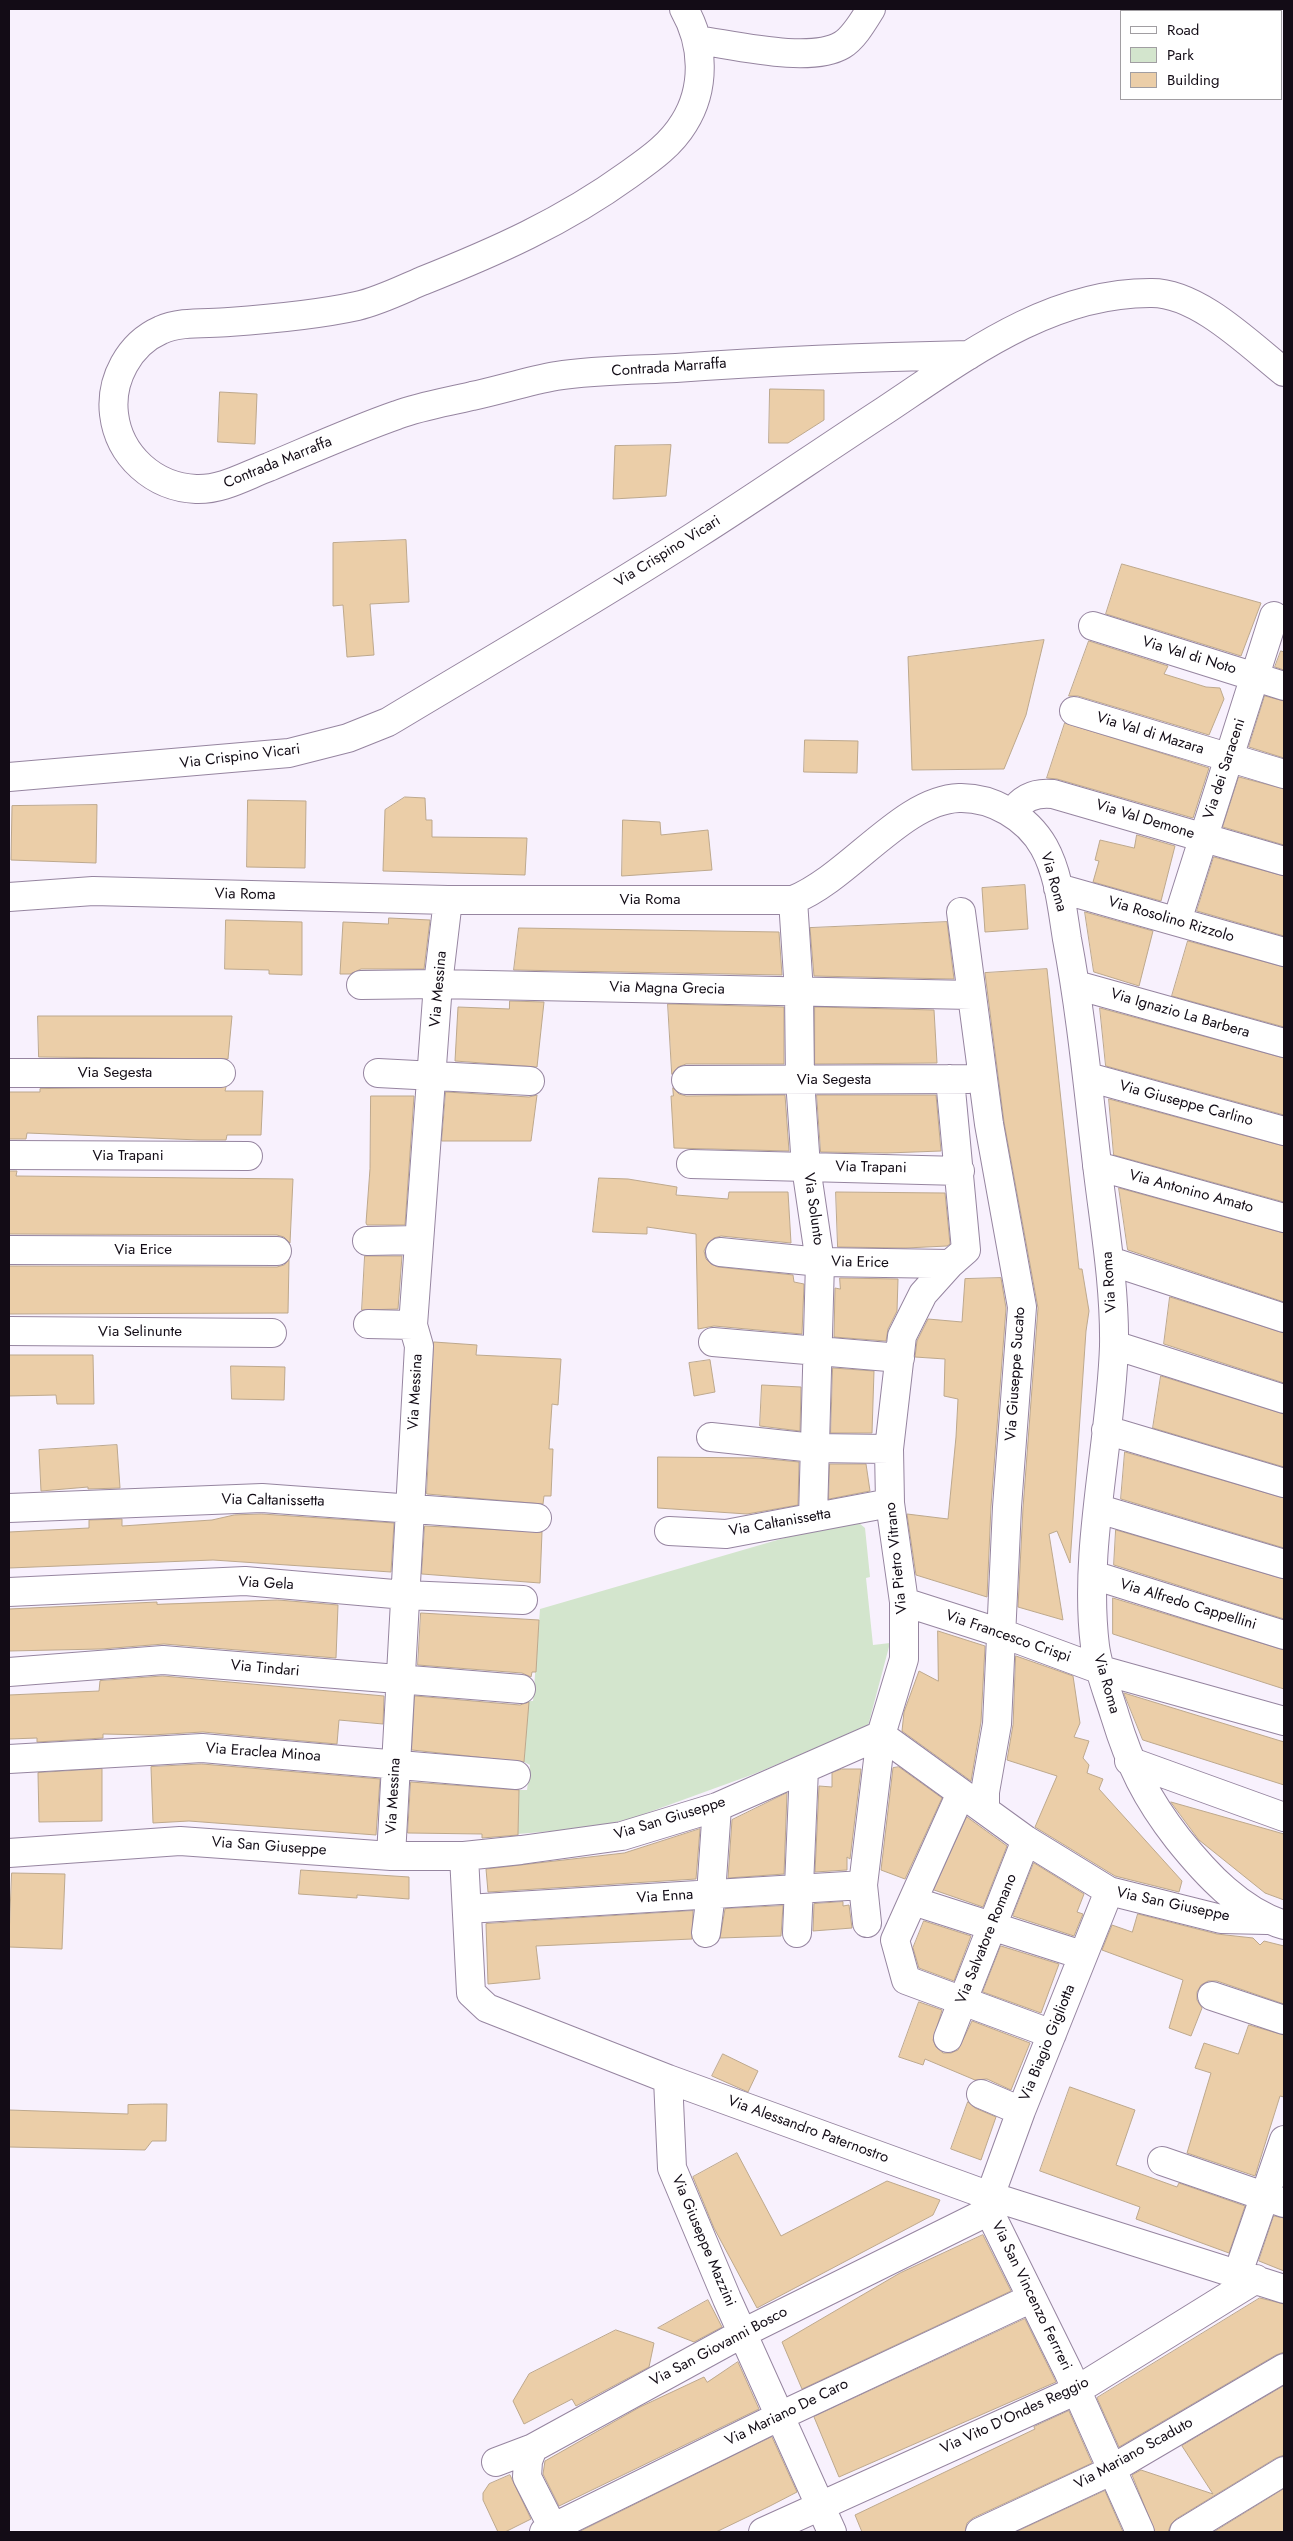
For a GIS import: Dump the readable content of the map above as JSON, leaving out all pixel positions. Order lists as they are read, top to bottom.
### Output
{
  "streets": {
    "street": [
      "Contrada Marraffa",
      "Via Crispino Vicari",
      "Via Val di Noto",
      "Via Val di Mazara",
      "Via dei Saraceni",
      "Via Val Demone",
      "Via Roma",
      "Via Rosolino Rizzolo",
      "Via Messina",
      "Via Magna Grecia",
      "Via Ignazio La Barbera",
      "Via Segesta",
      "Via Giuseppe Carlino",
      "Via Trapani",
      "Via Antonino Amato",
      "Via Solunto",
      "Via Erice",
      "Via Selinunte",
      "Via Giuseppe Sucato",
      "Via Caltanissetta",
      "Via Pietro Vitrano",
      "Via Gela",
      "Via Alfredo Cappellini",
      "Via Francesco Crispi",
      "Via Tindari",
      "Via Eraclea Minoa",
      "Via San Giuseppe",
      "Via Enna",
      "Via Salvatore Romano",
      "Via Biagio Gigliotta",
      "Via Alessandro Paternostro",
      "Via Giuseppe Mazzini",
      "Via San Vincenzo Ferrreri",
      "Via San Giovanni Bosco",
      "Via Mariano De Caro",
      "Via Vito D'Ondes Reggio",
      "Via Mariano Scaduto"
    ]
  },
  "crossings": [
    ["Contrada Marraffa", "Via Crispino Vicari"],
    ["Via Val di Noto", "Via dei Saraceni"],
    ["Via Val di Mazara", "Via dei Saraceni"],
    ["Via dei Saraceni", "Via Val Demone"],
    ["Via dei Saraceni", "Via Rosolino Rizzolo"],
    ["Via Val Demone", "Via Roma"],
    ["Via Roma", "Via Rosolino Rizzolo"],
    ["Via Roma", "Via Messina"],
    ["Via Roma", "Via Ignazio La Barbera"],
    ["Via Roma", "Via Giuseppe Carlino"],
    ["Via Roma", "Via Antonino Amato"],
    ["Via Roma", "Via Solunto"],
    ["Via Roma", "Via Alfredo Cappellini"],
    ["Via Roma", "Via Francesco Crispi"],
    ["Via Roma", "Via San Giuseppe"],
    ["Via Messina", "Via Magna Grecia"],
    ["Via Messina", "Via Caltanissetta"],
    ["Via Messina", "Via Gela"],
    ["Via Messina", "Via Tindari"],
    ["Via Messina", "Via Eraclea Minoa"],
    ["Via Messina", "Via San Giuseppe"],
    ["Via Magna Grecia", "Via Solunto"],
    ["Via Magna Grecia", "Via Giuseppe Sucato"],
    ["Via Segesta", "Via Solunto"],
    ["Via Segesta", "Via Giuseppe Sucato"],
    ["Via Trapani", "Via Solunto"],
    ["Via Solunto", "Via Erice"],
    ["Via Solunto", "Via Caltanissetta"],
    ["Via Erice", "Via Pietro Vitrano"],
    ["Via Giuseppe Sucato", "Via Francesco Crispi"],
    ["Via Giuseppe Sucato", "Via San Giuseppe"],
    ["Via Caltanissetta", "Via Pietro Vitrano"],
    ["Via Pietro Vitrano", "Via Francesco Crispi"],
    ["Via Pietro Vitrano", "Via San Giuseppe"],
    ["Via Pietro Vitrano", "Via Enna"],
    ["Via San Giuseppe", "Via Salvatore Romano"],
    ["Via San Giuseppe", "Via Biagio Gigliotta"],
    ["Via San Giuseppe", "Via Alessandro Paternostro"],
    ["Via Enna", "Via Alessandro Paternostro"],
    ["Via Biagio Gigliotta", "Via Alessandro Paternostro"],
    ["Via Biagio Gigliotta", "Via San Vincenzo Ferrreri"],
    ["Via Biagio Gigliotta", "Via San Giovanni Bosco"],
    ["Via Alessandro Paternostro", "Via Giuseppe Mazzini"],
    ["Via Alessandro Paternostro", "Via San Vincenzo Ferrreri"],
    ["Via Alessandro Paternostro", "Via San Giovanni Bosco"],
    ["Via Alessandro Paternostro", "Via Vito D'Ondes Reggio"],
    ["Via Giuseppe Mazzini", "Via San Giovanni Bosco"],
    ["Via Giuseppe Mazzini", "Via Mariano De Caro"],
    ["Via Giuseppe Mazzini", "Via Vito D'Ondes Reggio"],
    ["Via San Vincenzo Ferrreri", "Via San Giovanni Bosco"],
    ["Via San Vincenzo Ferrreri", "Via Mariano De Caro"],
    ["Via San Vincenzo Ferrreri", "Via Vito D'Ondes Reggio"],
    ["Via San Vincenzo Ferrreri", "Via Mariano Scaduto"]
  ],
  "legend": ["Road", "Park", "Building"]
}
